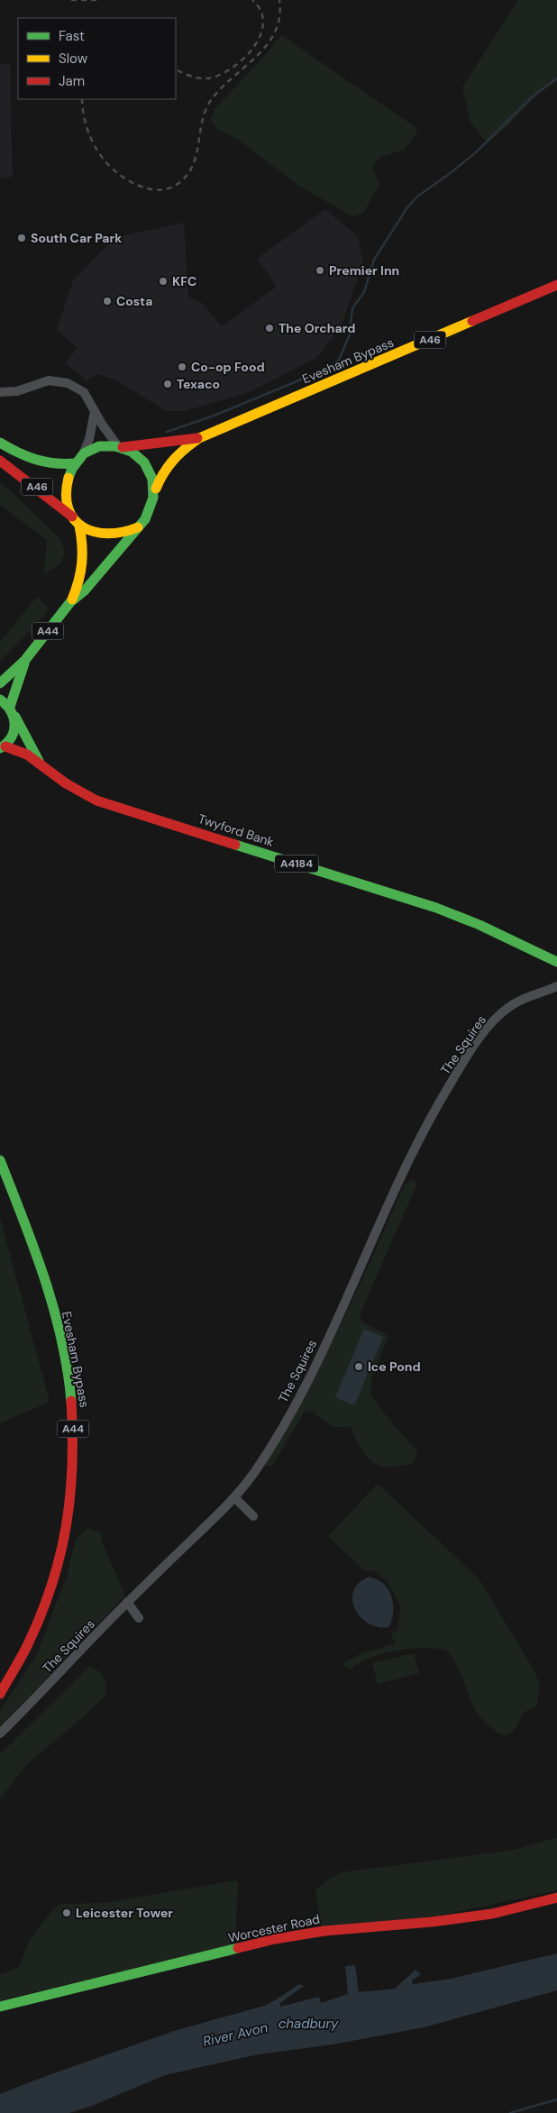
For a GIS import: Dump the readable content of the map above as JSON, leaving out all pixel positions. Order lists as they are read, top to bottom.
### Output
{
  "streets": {
    "main road": [
      "A46",
      "Evesham Bypass",
      "A44",
      "Twyford Bank",
      "A4184",
      "Worcester Road"
    ],
    "street": ["The Squires"]
  },
  "crossings": [
    ["A46", "Evesham Bypass"],
    ["A46", "A44"],
    ["Evesham Bypass", "A44"],
    ["A44", "Twyford Bank"]
  ],
  "water": ["chadbury", "River Avon"],
  "places": [
    "South Car Park",
    "Premier Inn",
    "KFC",
    "Costa",
    "The Orchard",
    "Co-op Food",
    "Texaco",
    "Ice Pond",
    "Leicester Tower"
  ],
  "legend": ["Fast", "Slow", "Jam"]
}
